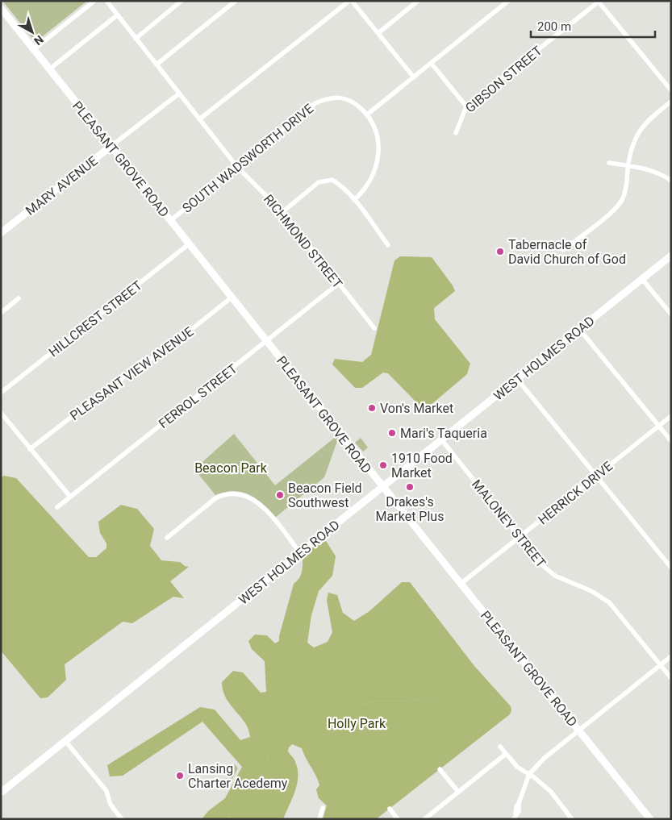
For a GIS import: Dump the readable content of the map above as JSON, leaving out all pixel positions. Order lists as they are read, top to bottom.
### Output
{
  "streets": {
    "street": [
      "GIBSON STREET",
      "SOUTH WADSWORTH DRIVE",
      "PLEASANT GROVE ROAD",
      "MARY AVENUE",
      "RICHMOND STREET",
      "HILLCREST STREET",
      "WEST HOLMES ROAD",
      "PLEASANT VIEW AVENUE",
      "FERROL STREET",
      "HERRICK DRIVE",
      "MALONEY STREET"
    ]
  },
  "crossings": [
    ["SOUTH WADSWORTH DRIVE", "PLEASANT GROVE ROAD"],
    ["SOUTH WADSWORTH DRIVE", "RICHMOND STREET"],
    ["PLEASANT GROVE ROAD", "MARY AVENUE"],
    ["PLEASANT GROVE ROAD", "HILLCREST STREET"],
    ["PLEASANT GROVE ROAD", "WEST HOLMES ROAD"],
    ["PLEASANT GROVE ROAD", "PLEASANT VIEW AVENUE"],
    ["PLEASANT GROVE ROAD", "FERROL STREET"],
    ["PLEASANT GROVE ROAD", "HERRICK DRIVE"],
    ["MARY AVENUE", "RICHMOND STREET"],
    ["RICHMOND STREET", "FERROL STREET"],
    ["WEST HOLMES ROAD", "MALONEY STREET"],
    ["HERRICK DRIVE", "MALONEY STREET"]
  ],
  "parks": ["Beacon Park", "Holly Park"],
  "places": [
    "Tabernacle of David Church of God",
    "Von's Market",
    "Mari's Taqueria",
    "1910 Food Market",
    "Drakes's Market Plus",
    "Beacon Field Southwest",
    "Lansing Charter Acedemy"
  ],
  "scale_bar": "200 m",
  "north": "bottom right"
}
